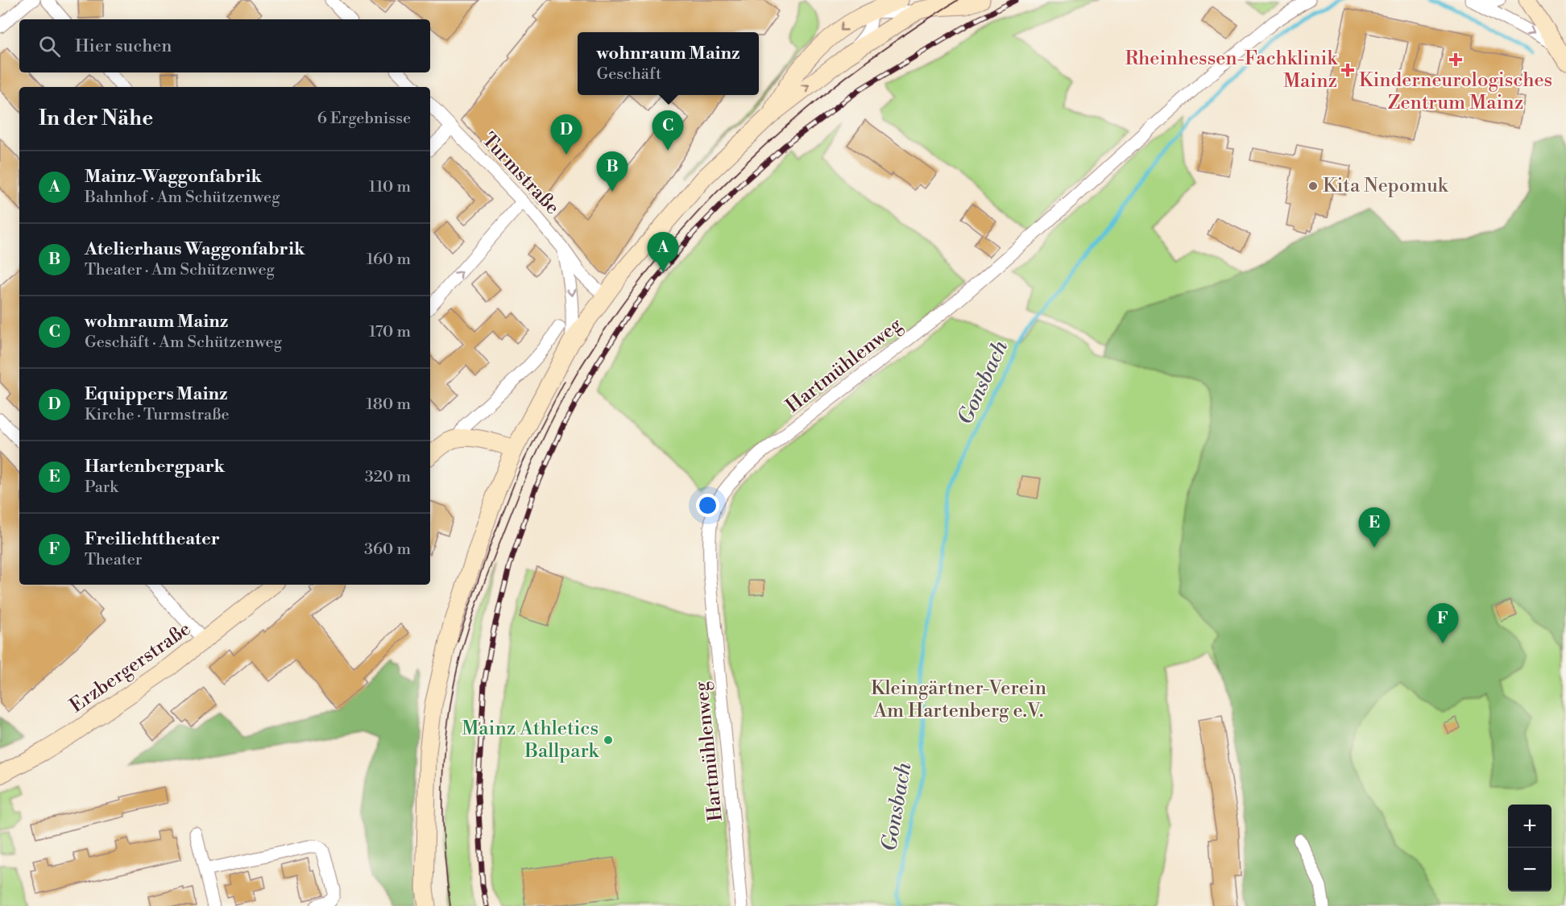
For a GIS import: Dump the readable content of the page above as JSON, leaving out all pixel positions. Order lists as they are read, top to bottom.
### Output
{
  "streets": {
    "main road": ["Erzbergerstraße"],
    "street": ["Turmstraße", "Hartmühlenweg"]
  },
  "water": ["Gonsbach"],
  "parks": ["Kleingärtner-Verein Am Hartenberg e.V."],
  "places": {
    "health": ["Kinderneurologisches Zentrum Mainz", "Rheinhessen-Fachklinik Mainz"],
    "other": ["Kita Nepomuk", "Mainz Athletics Ballpark"]
  },
  "page": {
    "search": "Hier suchen",
    "popup": ["wohnraum Mainz", "Geschäft"],
    "heading": ["In der Nähe", "6 Ergebnisse"],
    "pins": [
      "C",
      "D",
      "B",
      "A",
      "E",
      "F"
    ],
    "list": [
      {
        "mark": "A",
        "name": "Mainz-Waggonfabrik",
        "note": "Bahnhof · Am Schützenweg",
        "value": "110 m"
      },
      {
        "mark": "B",
        "name": "Atelierhaus Waggonfabrik",
        "note": "Theater · Am Schützenweg",
        "value": "160 m"
      },
      {
        "mark": "C",
        "name": "wohnraum Mainz",
        "note": "Geschäft · Am Schützenweg",
        "value": "170 m"
      },
      {
        "mark": "D",
        "name": "Equippers Mainz",
        "note": "Kirche · Turmstraße",
        "value": "180 m"
      },
      {
        "mark": "E",
        "name": "Hartenbergpark",
        "note": "Park",
        "value": "320 m"
      },
      {
        "mark": "F",
        "name": "Freilichttheater",
        "note": "Theater",
        "value": "360 m"
      }
    ],
    "map_buttons": ["+", "−"]
  }
}
